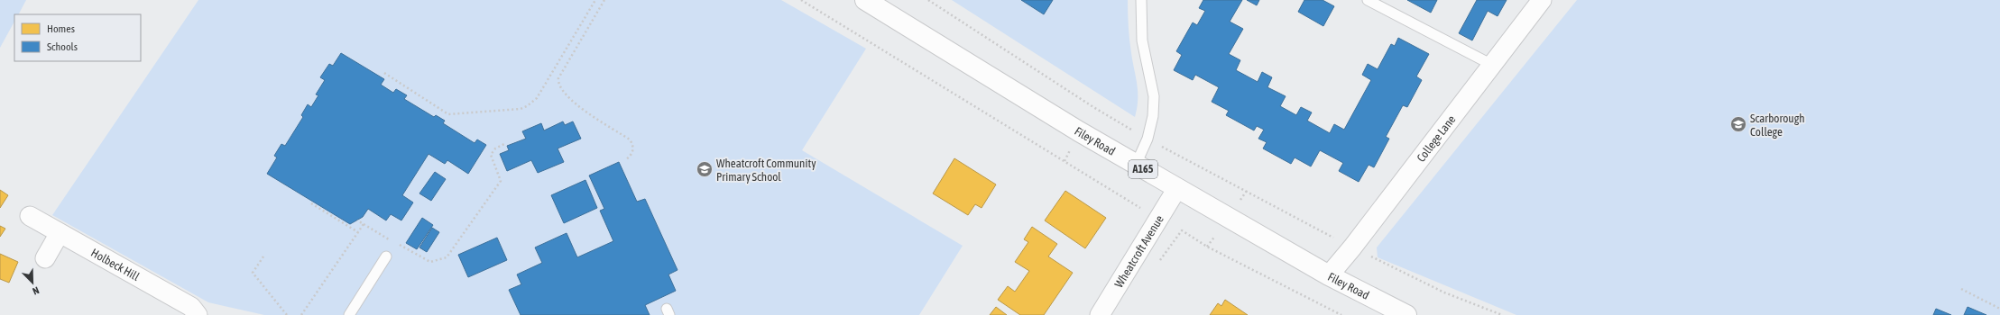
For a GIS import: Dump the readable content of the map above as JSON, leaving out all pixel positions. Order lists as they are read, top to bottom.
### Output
{
  "streets": {
    "highway": ["Filey Road", "A165"],
    "street": ["College Lane", "Wheatcroft Avenue", "Holbeck Hill"]
  },
  "crossings": [
    ["College Lane", "Filey Road"],
    ["Filey Road", "Wheatcroft Avenue"]
  ],
  "places": {
    "school or university": ["Scarborough College", "Wheatcroft Community Primary School"]
  },
  "legend": ["Homes", "Schools"],
  "north": "bottom right"
}
